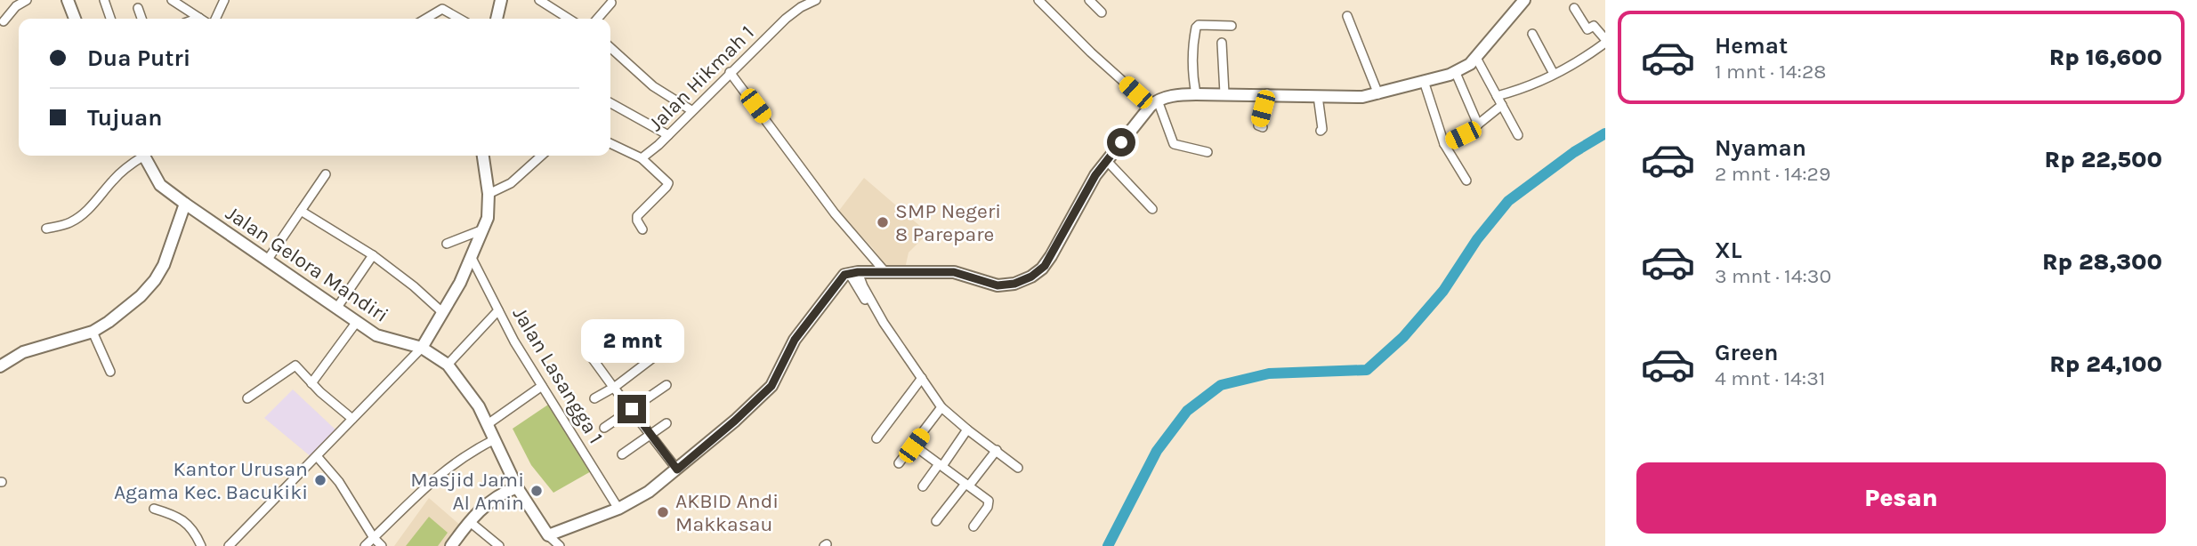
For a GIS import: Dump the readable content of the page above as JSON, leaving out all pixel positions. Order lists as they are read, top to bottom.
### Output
{
  "streets": {
    "street": ["Jalan Hikmah 1", "Jalan Gelora Mandiri", "Jalan Lasangga 1"]
  },
  "places": [
    "SMP Negeri 8 Parepare",
    "Kantor Urusan Agama Kec. Bacukiki",
    "Masjid Jami Al Amin",
    "AKBID Andi Makkasau"
  ],
  "page": {
    "list": [
      {
        "name": "Hemat",
        "note": "1 mnt · 14:28",
        "value": "Rp 16,600"
      },
      {
        "name": "Nyaman",
        "note": "2 mnt · 14:29",
        "value": "Rp 22,500"
      },
      {
        "name": "XL",
        "note": "3 mnt · 14:30",
        "value": "Rp 28,300"
      },
      {
        "name": "Green",
        "note": "4 mnt · 14:31",
        "value": "Rp 24,100"
      }
    ],
    "banner": ["Dua Putri", "Tujuan"],
    "bubble": "2 mnt",
    "buttons": "Pesan"
  }
}
